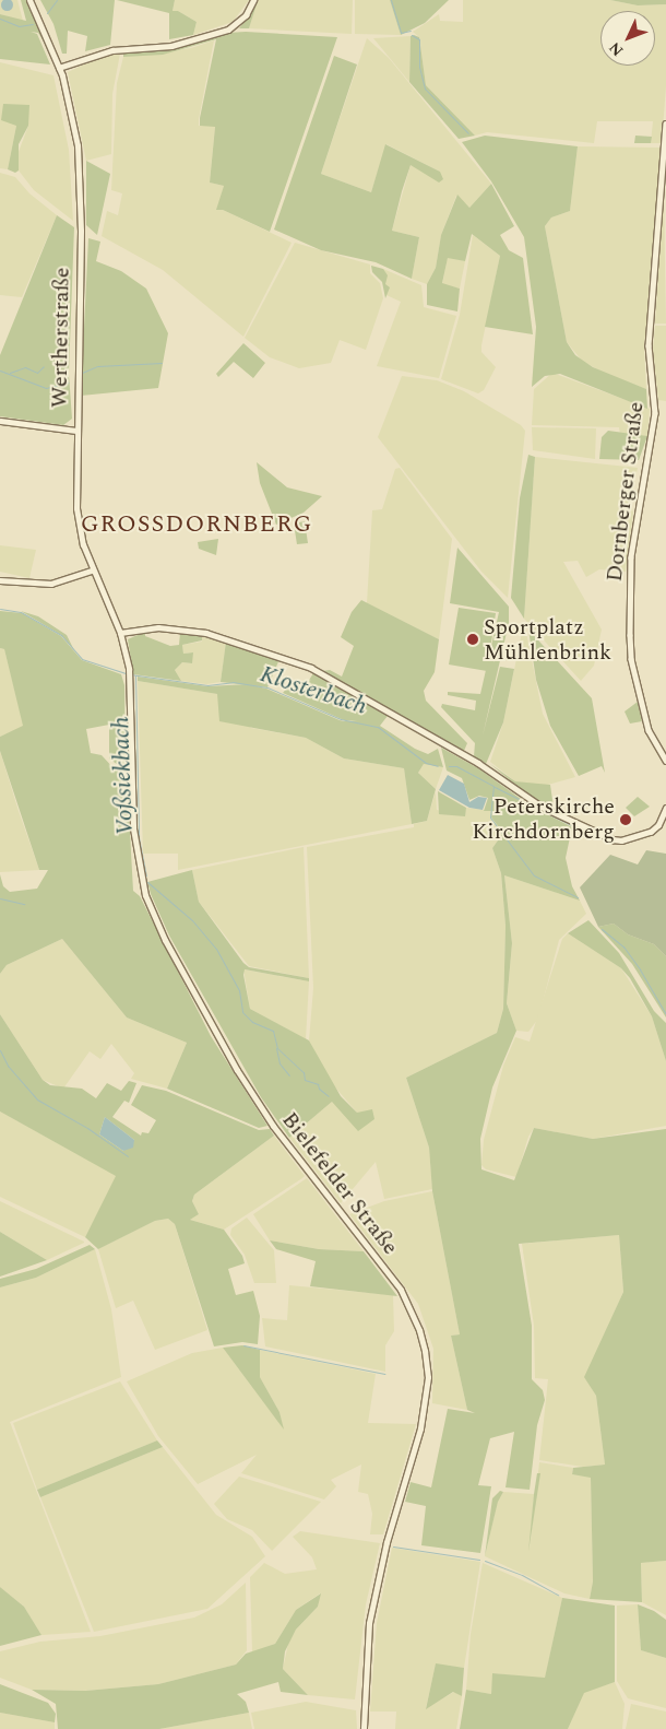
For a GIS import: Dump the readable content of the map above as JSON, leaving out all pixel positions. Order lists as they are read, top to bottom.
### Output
{
  "streets": {
    "main road": ["Wertherstraße", "Bielefelder Straße"],
    "street": ["Dornberger Straße"]
  },
  "crossings": [
    ["Wertherstraße", "Bielefelder Straße"]
  ],
  "districts": ["GROSSDORNBERG"],
  "water": ["Klosterbach", "Voßsiekbach"],
  "places": ["Sportplatz Mühlenbrink", "Peterskirche Kirchdornberg"],
  "north": "bottom left"
}
